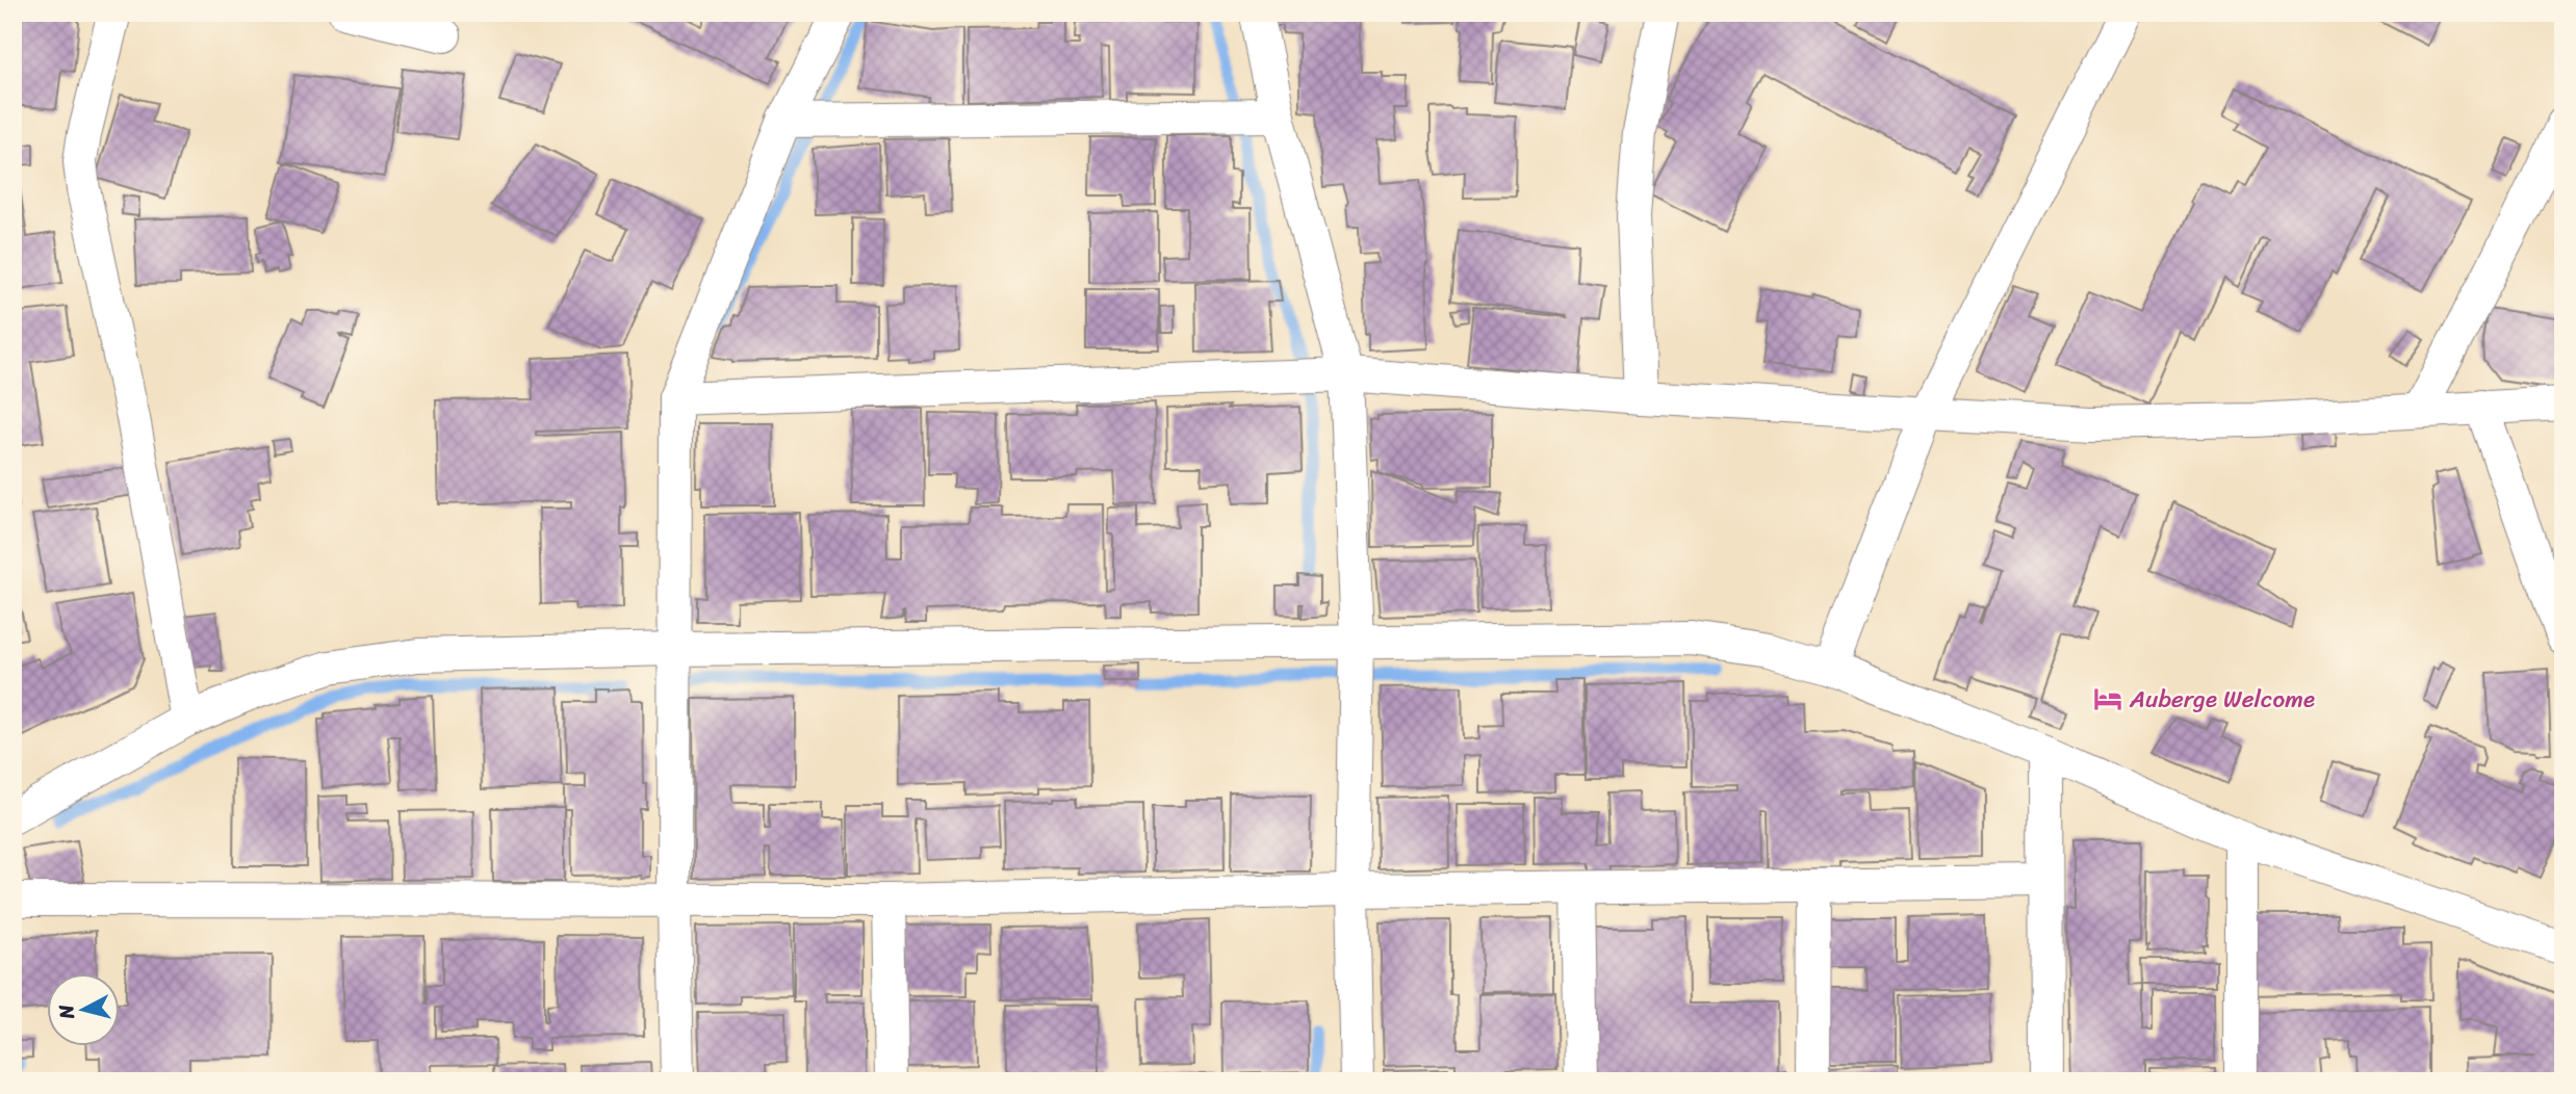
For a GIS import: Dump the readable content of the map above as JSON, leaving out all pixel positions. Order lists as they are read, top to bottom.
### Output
{
  "places": {
    "hotel": ["Auberge Welcome"]
  },
  "north": "left"
}
